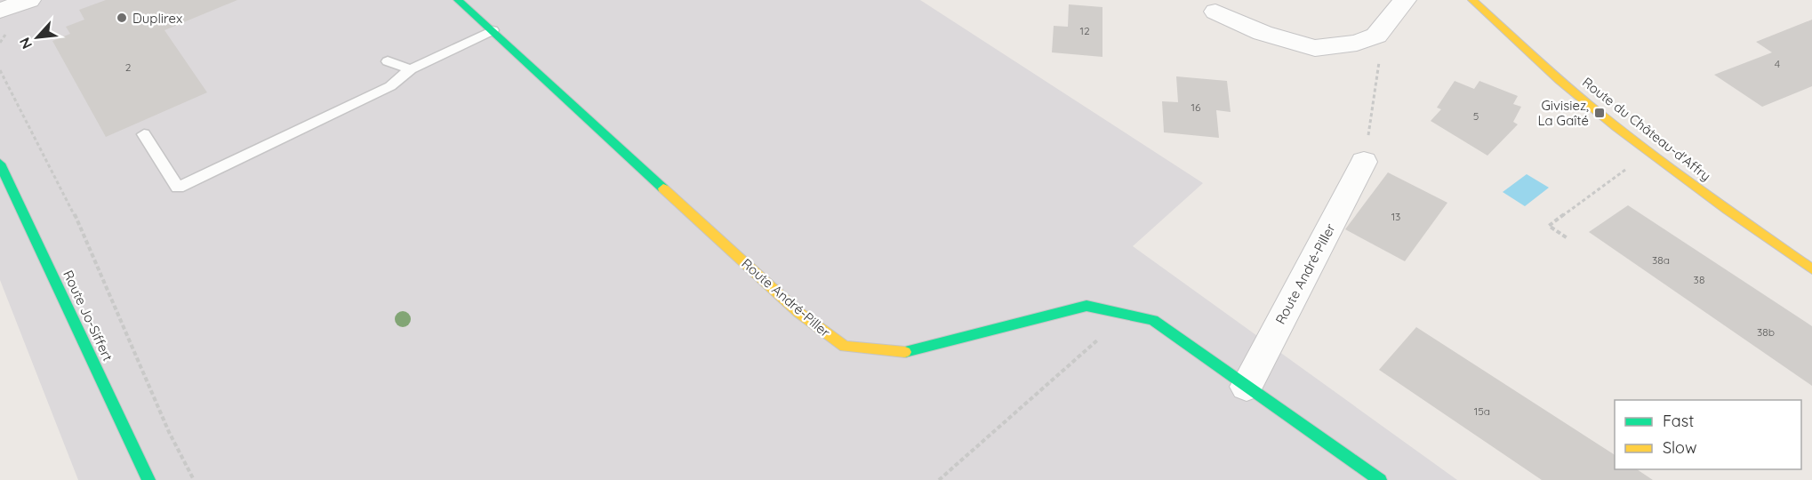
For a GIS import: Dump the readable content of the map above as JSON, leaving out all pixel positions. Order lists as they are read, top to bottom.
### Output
{
  "streets": {
    "street": ["Route du Château-d'Affry", "Route André-Piller", "Route Jo-Siffert"]
  },
  "places": {
    "other": ["Duplirex"],
    "transit": ["Givisiez, La Gaîté"]
  },
  "house_numbers": [
    "12",
    "4",
    "2",
    "16",
    "5",
    "13",
    "38a",
    "38",
    "38b",
    "15a"
  ],
  "legend": ["Fast", "Slow"],
  "north": "bottom left"
}
